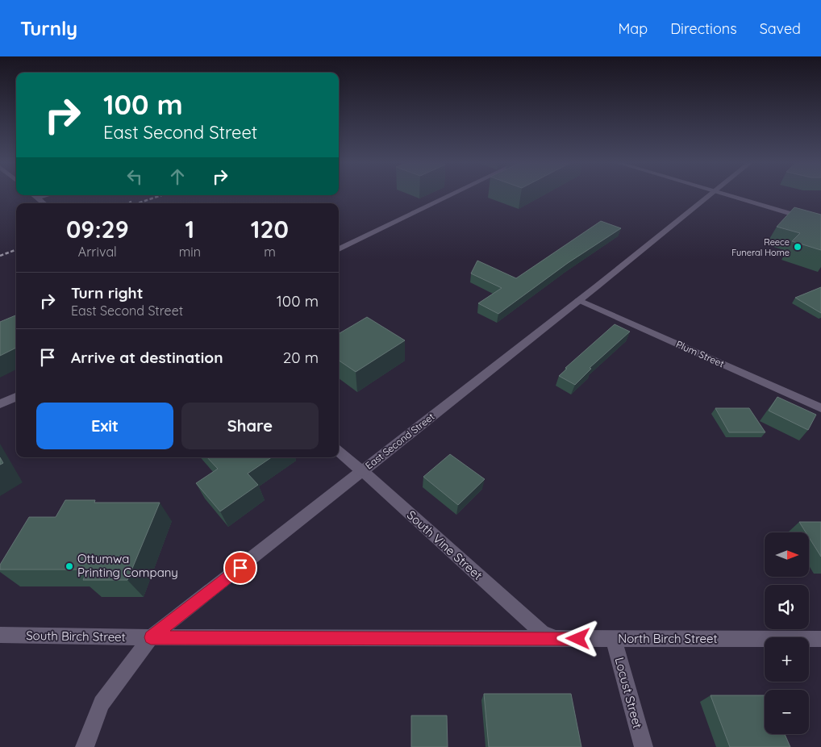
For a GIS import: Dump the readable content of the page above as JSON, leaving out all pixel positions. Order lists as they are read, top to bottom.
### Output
{
  "streets": {
    "street": [
      "Plum Street",
      "East Second Street",
      "South Vine Street",
      "South Birch Street",
      "North Birch Street",
      "Locust Street"
    ]
  },
  "crossings": [
    ["Plum Street", "East Second Street"],
    ["East Second Street", "South Vine Street"],
    ["East Second Street", "South Birch Street"],
    ["East Second Street", "North Birch Street"],
    ["South Vine Street", "North Birch Street"],
    ["South Birch Street", "North Birch Street"],
    ["North Birch Street", "Locust Street"]
  ],
  "places": ["Reece Funeral Home", "Ottumwa Printing Company"],
  "north": "right",
  "page": {
    "header": "Turnly",
    "nav": ["Map", "Directions", "Saved"],
    "turn": ["100 m", "East Second Street"],
    "eta": [
      "09:29",
      "Arrival",
      "1",
      "min",
      "120",
      "m"
    ],
    "list": [
      {
        "name": "Turn right",
        "note": "East Second Street",
        "value": "100 m"
      },
      {
        "name": "Arrive at destination",
        "value": "20 m"
      }
    ],
    "buttons": ["Exit", "Share"],
    "map_buttons": ["+", "−"]
  }
}
